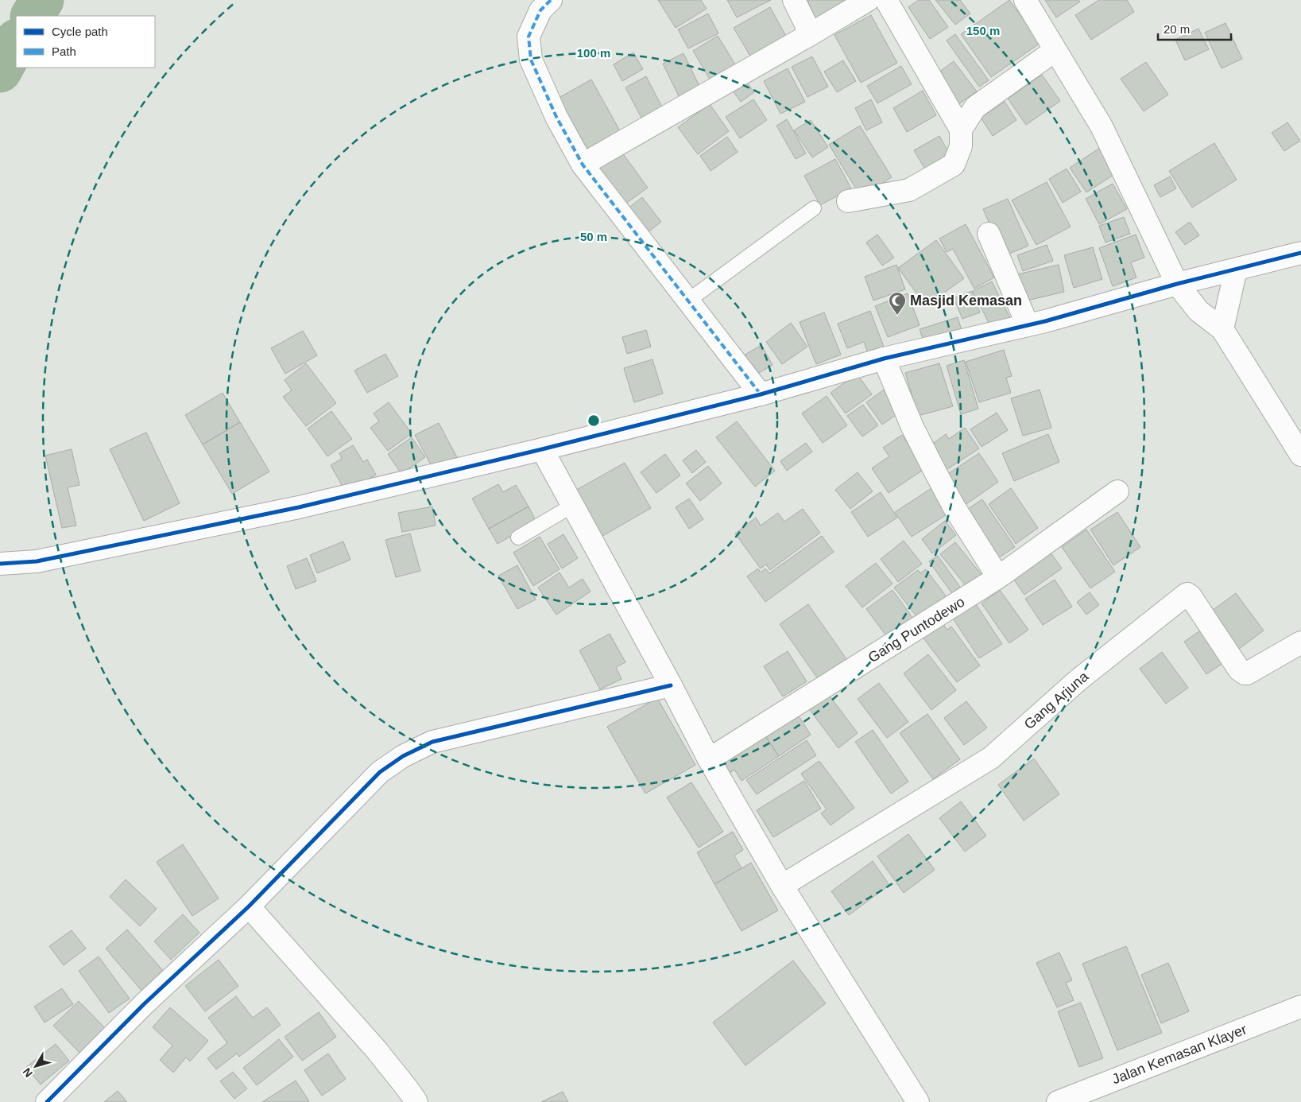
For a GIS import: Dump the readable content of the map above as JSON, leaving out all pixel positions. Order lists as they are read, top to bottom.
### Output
{
  "streets": {
    "street": ["Gang Puntodewo", "Gang Arjuna", "Jalan Kemasan Klayer"]
  },
  "places": {
    "mosque": ["Masjid Kemasan"]
  },
  "legend": ["Cycle path", "Path"],
  "scale_bar": "20 m",
  "north": "bottom left",
  "rings": ["150 m", "100 m", "50 m"]
}
